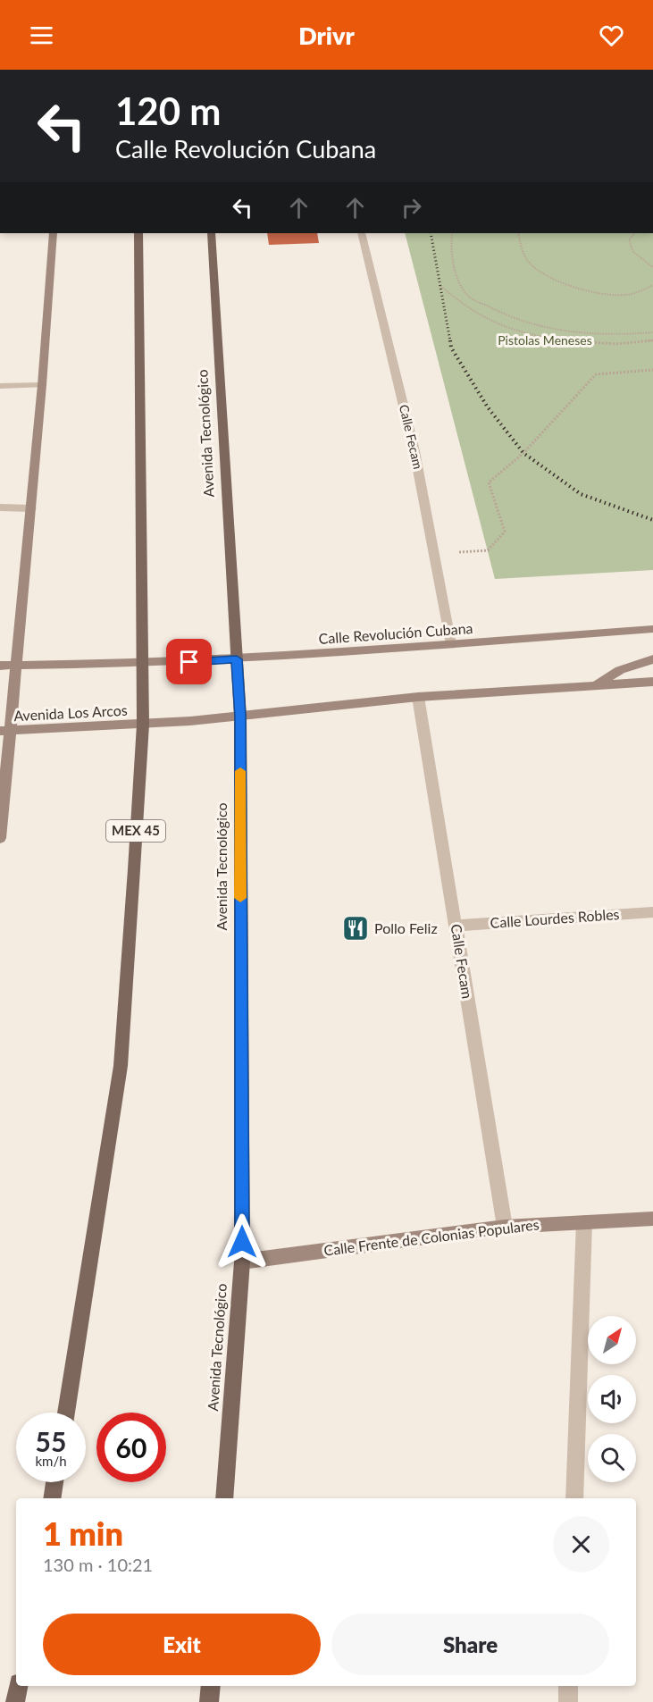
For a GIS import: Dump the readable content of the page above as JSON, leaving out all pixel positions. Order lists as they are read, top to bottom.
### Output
{
  "streets": {
    "main road": [
      "Avenida Tecnológico",
      "Calle Revolución Cubana",
      "Avenida Los Arcos",
      "MEX 45",
      "Calle Frente de Colonias Populares"
    ],
    "street": ["Calle Fecam", "Calle Lourdes Robles"]
  },
  "crossings": [
    ["Avenida Tecnológico", "Calle Revolución Cubana"],
    ["Avenida Tecnológico", "Calle Frente de Colonias Populares"],
    ["Calle Fecam", "Calle Revolución Cubana"],
    ["Calle Fecam", "Calle Lourdes Robles"],
    ["Calle Fecam", "Calle Frente de Colonias Populares"],
    ["Calle Revolución Cubana", "MEX 45"],
    ["Avenida Los Arcos", "MEX 45"]
  ],
  "parks": ["Pistolas Meneses"],
  "places": {
    "restaurant": ["Pollo Feliz"]
  },
  "north": "top right",
  "page": {
    "header": "Drivr",
    "turn": ["120 m", "Calle Revolución Cubana"],
    "speed": "55 km/h",
    "limit": "60",
    "heading": ["1 min", "130 m · 10:21"],
    "buttons": ["Exit", "Share"]
  }
}
